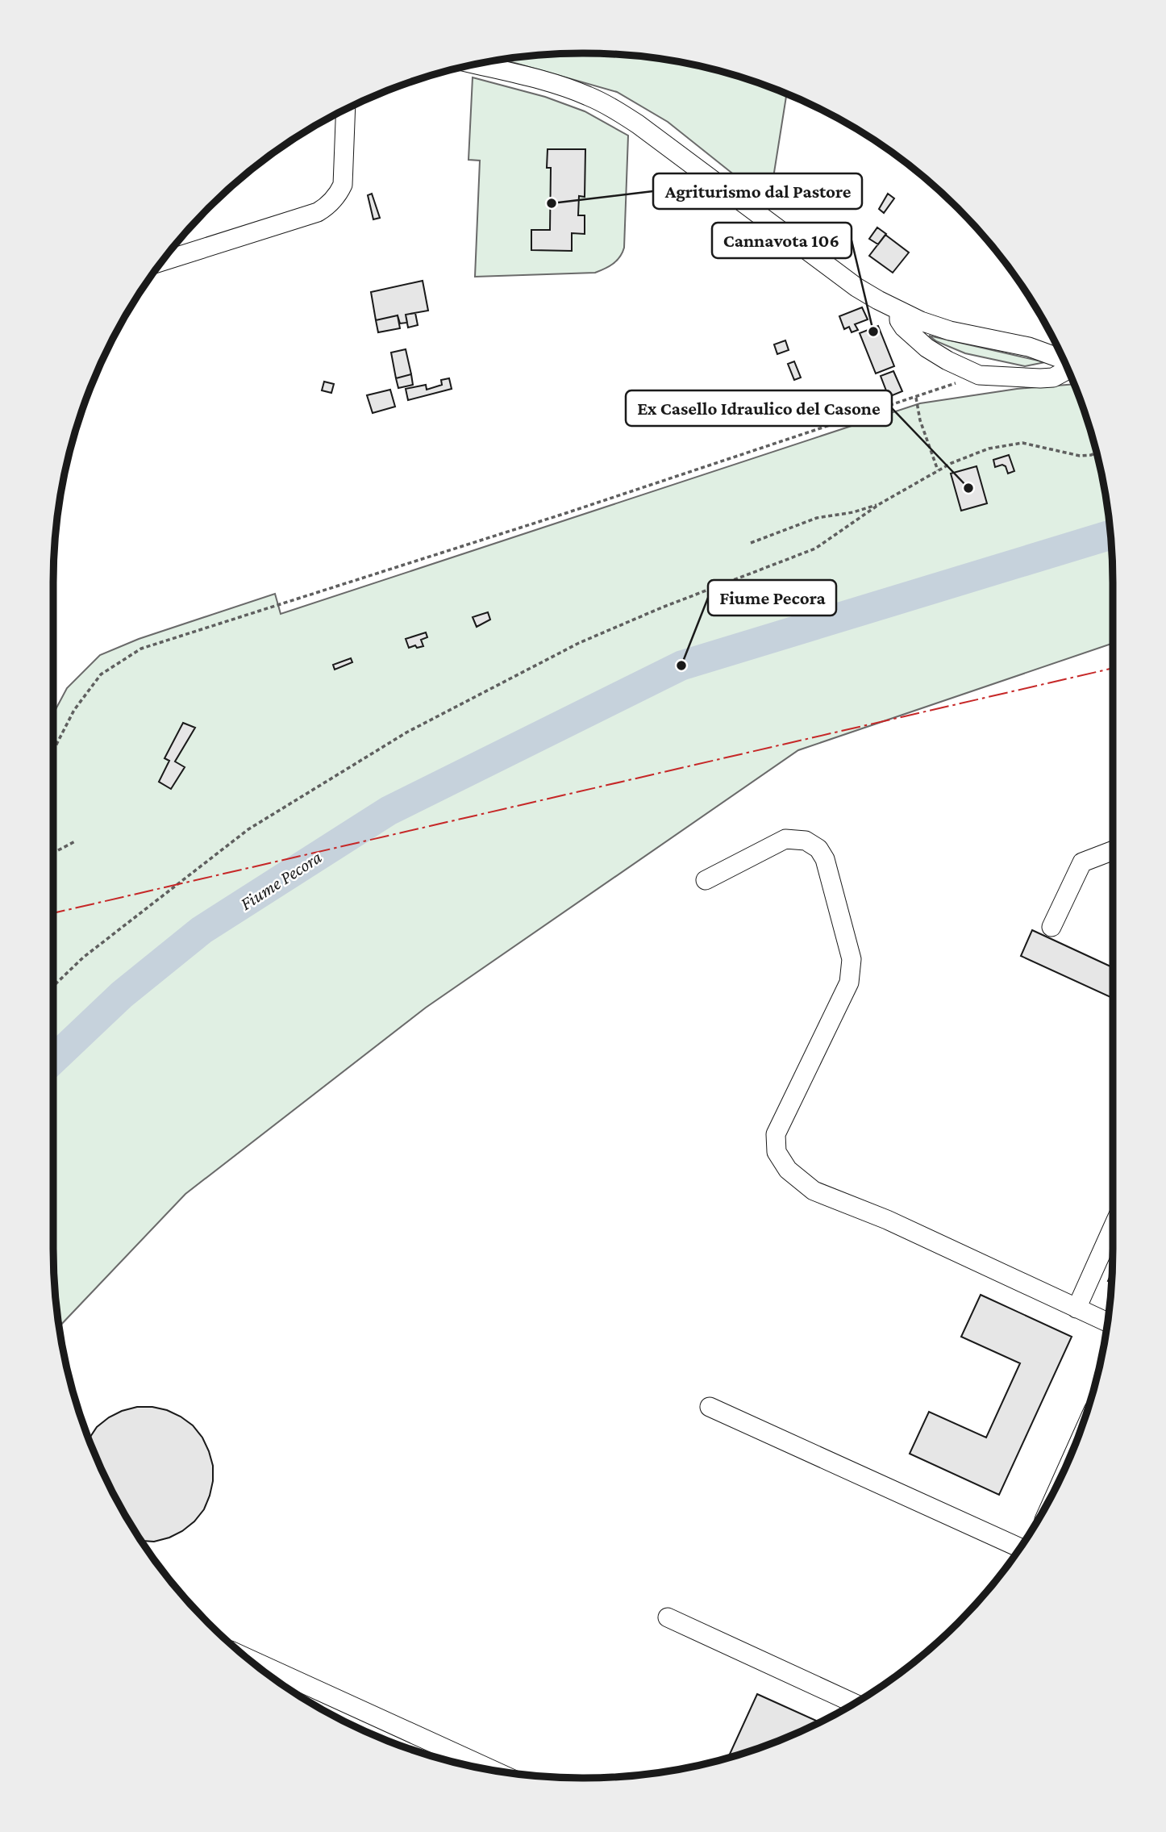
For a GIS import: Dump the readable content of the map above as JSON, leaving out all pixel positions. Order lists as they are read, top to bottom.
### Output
{
  "water": ["Fiume Pecora"],
  "places": [
    "Agriturismo dal Pastore",
    "Cannavota 106",
    "Ex Casello Idraulico del Casone",
    "Fiume Pecora"
  ]
}
